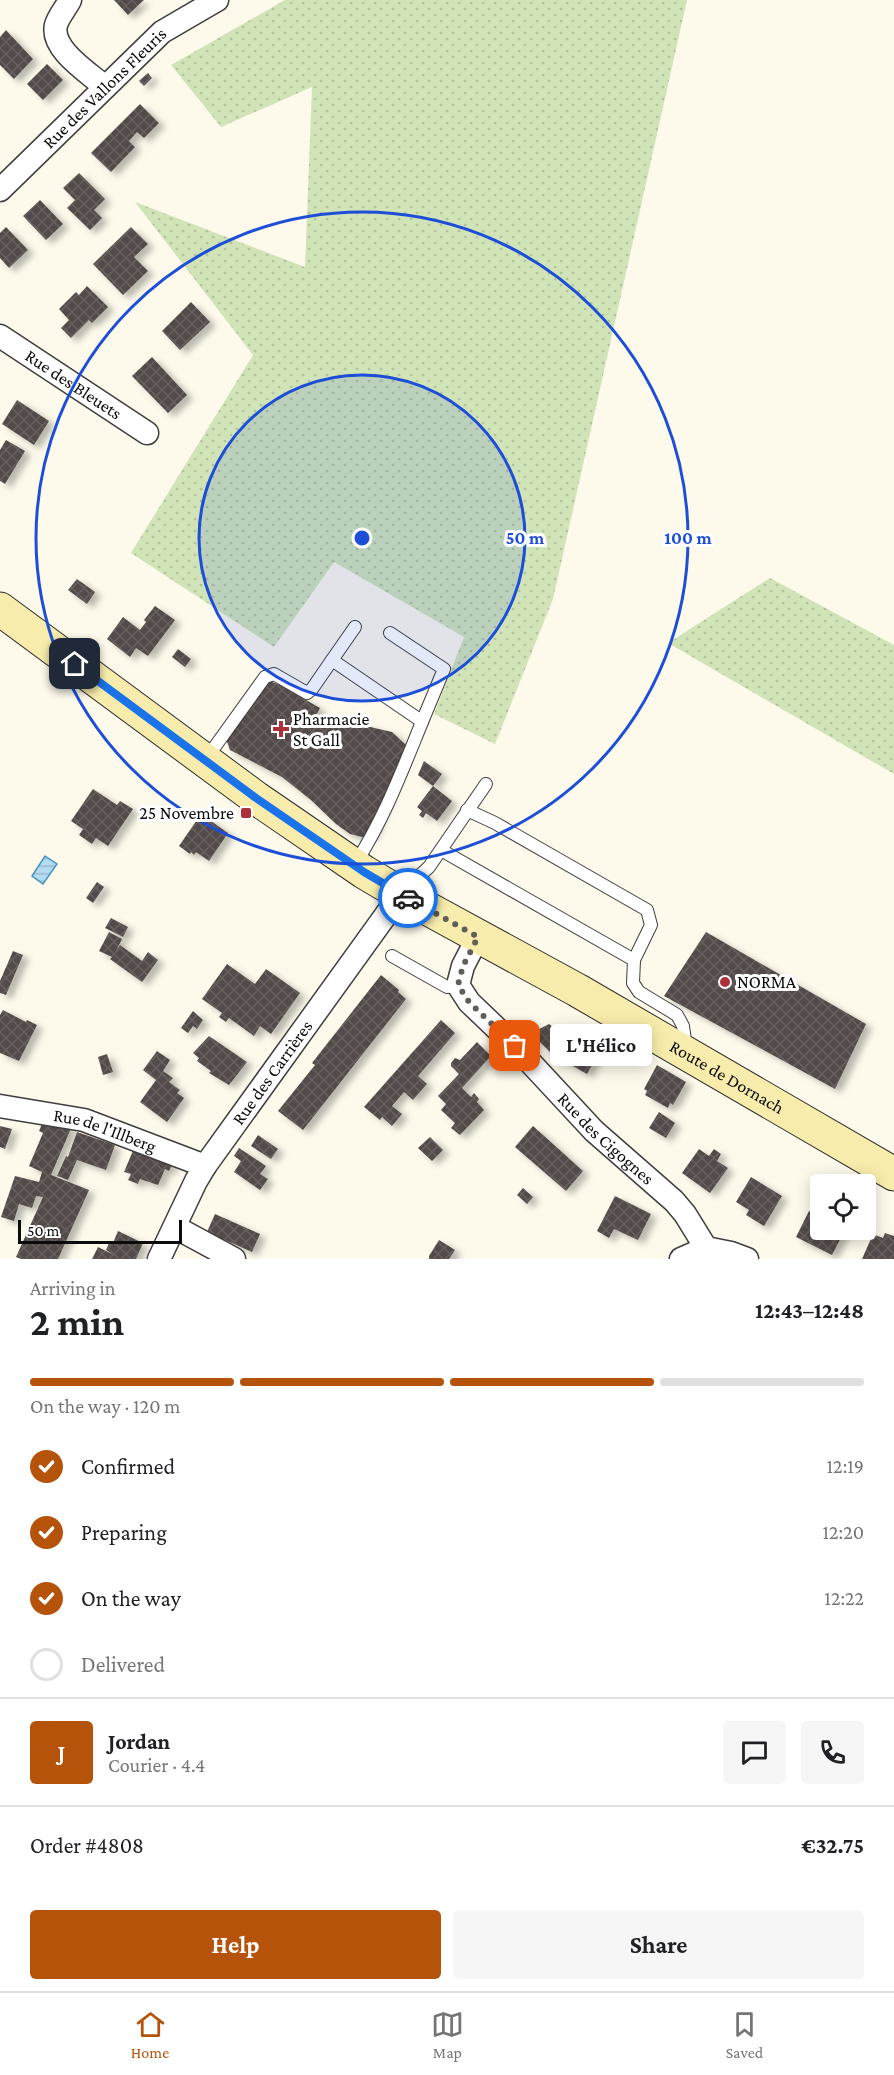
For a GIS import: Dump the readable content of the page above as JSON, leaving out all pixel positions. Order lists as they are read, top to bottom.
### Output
{
  "streets": {
    "main road": ["Route de Dornach"],
    "street": [
      "Rue des Vallons Fleuris",
      "Rue des Bleuets",
      "Rue des Carrières",
      "Rue de l'Illberg",
      "Rue des Cigognes"
    ]
  },
  "crossings": [
    ["Rue des Carrières", "Route de Dornach"],
    ["Rue des Carrières", "Rue de l'Illberg"]
  ],
  "places": {
    "health": ["Pharmacie St Gall"],
    "transit": ["25 Novembre"],
    "other": ["NORMA", "L'Hélico"]
  },
  "scale_bar": "50 m",
  "page": {
    "bubble": "L'Hélico",
    "scale": "50 m",
    "heading": ["2 min", "Arriving in", "12:43–12:48"],
    "panel": [
      "Jordan",
      "Courier · 4.4",
      "Order #4808",
      "€32.75"
    ],
    "bar": "On the way · 120 m",
    "list": [
      ["Confirmed", "12:19"],
      ["Preparing", "12:20"],
      ["On the way", "12:22"],
      "Delivered"
    ],
    "round": "J",
    "buttons": ["Help", "Share"],
    "tabs": ["Home", "Map", "Saved"]
  },
  "rings": ["50 m", "100 m"]
}
